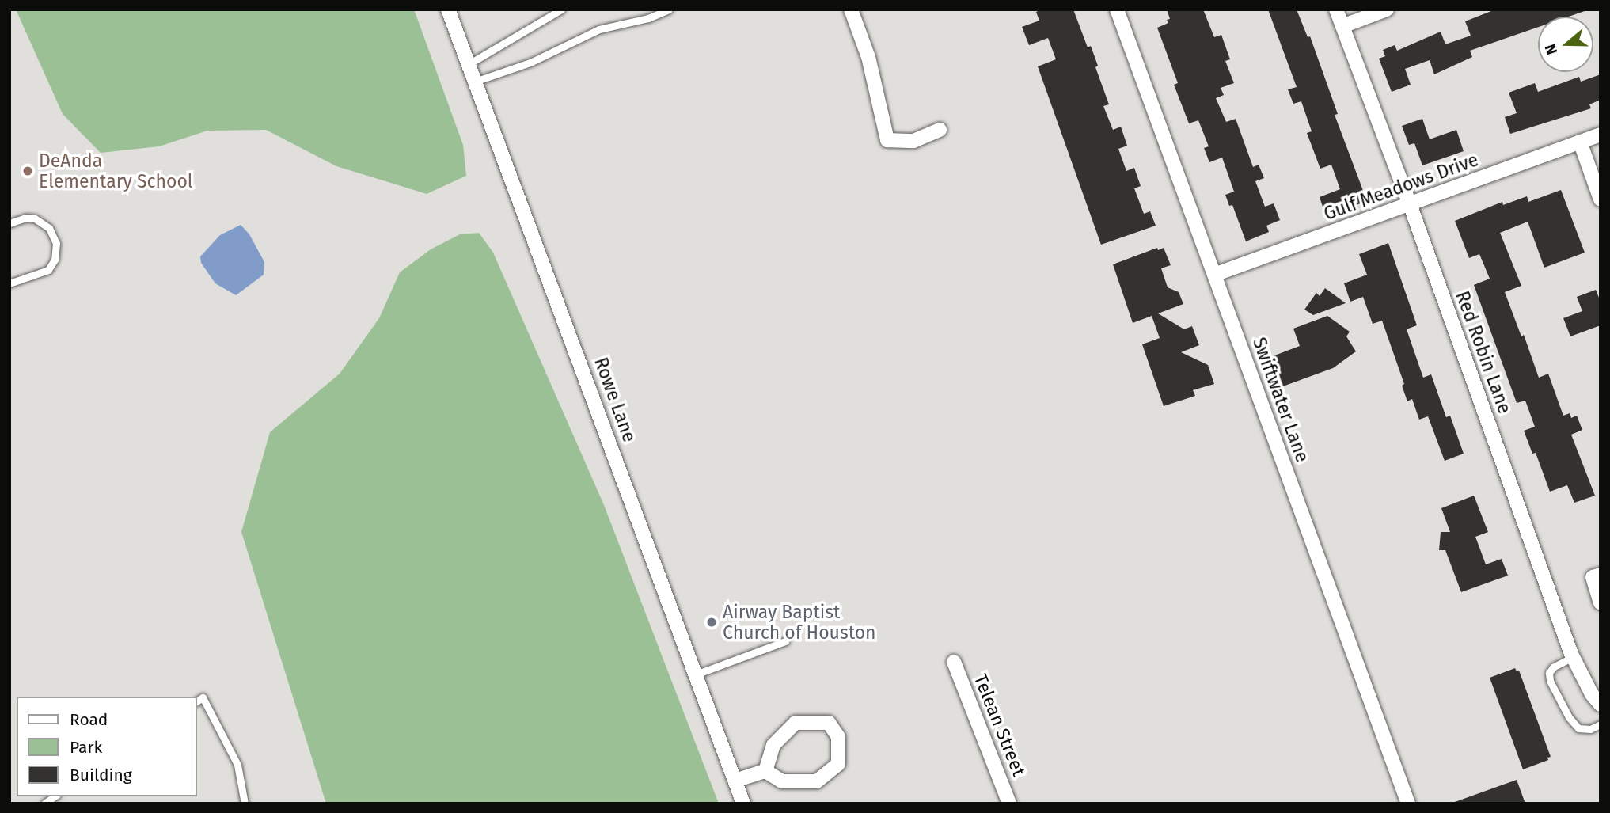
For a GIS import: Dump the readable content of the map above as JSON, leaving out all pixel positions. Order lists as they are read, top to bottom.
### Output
{
  "streets": {
    "street": [
      "Gulf Meadows Drive",
      "Red Robin Lane",
      "Rowe Lane",
      "Swiftwater Lane",
      "Telean Street"
    ]
  },
  "crossings": [
    ["Gulf Meadows Drive", "Red Robin Lane"],
    ["Gulf Meadows Drive", "Swiftwater Lane"]
  ],
  "places": ["DeAnda Elementary School", "Airway Baptist Church of Houston"],
  "legend": ["Road", "Park", "Building"],
  "north": "left"
}
